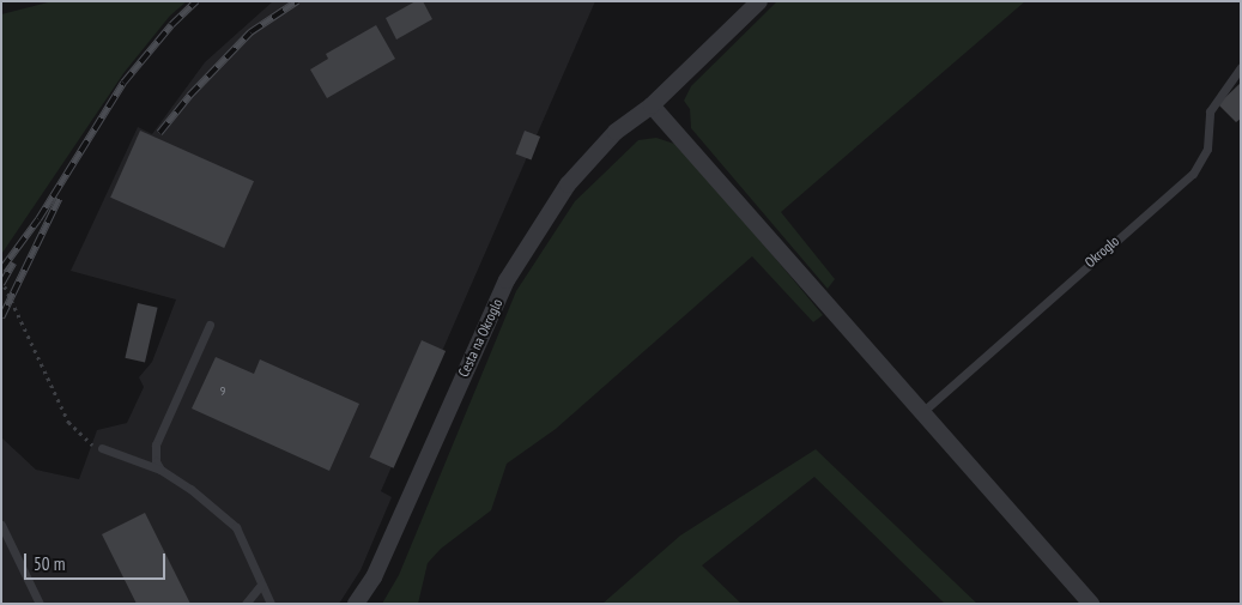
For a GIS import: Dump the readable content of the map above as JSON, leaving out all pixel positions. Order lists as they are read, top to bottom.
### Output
{
  "streets": {
    "street": ["Cesta na Okroglo"],
    "lane": ["Okroglo"]
  },
  "house_numbers": ["9"],
  "scale_bar": "50 m"
}
